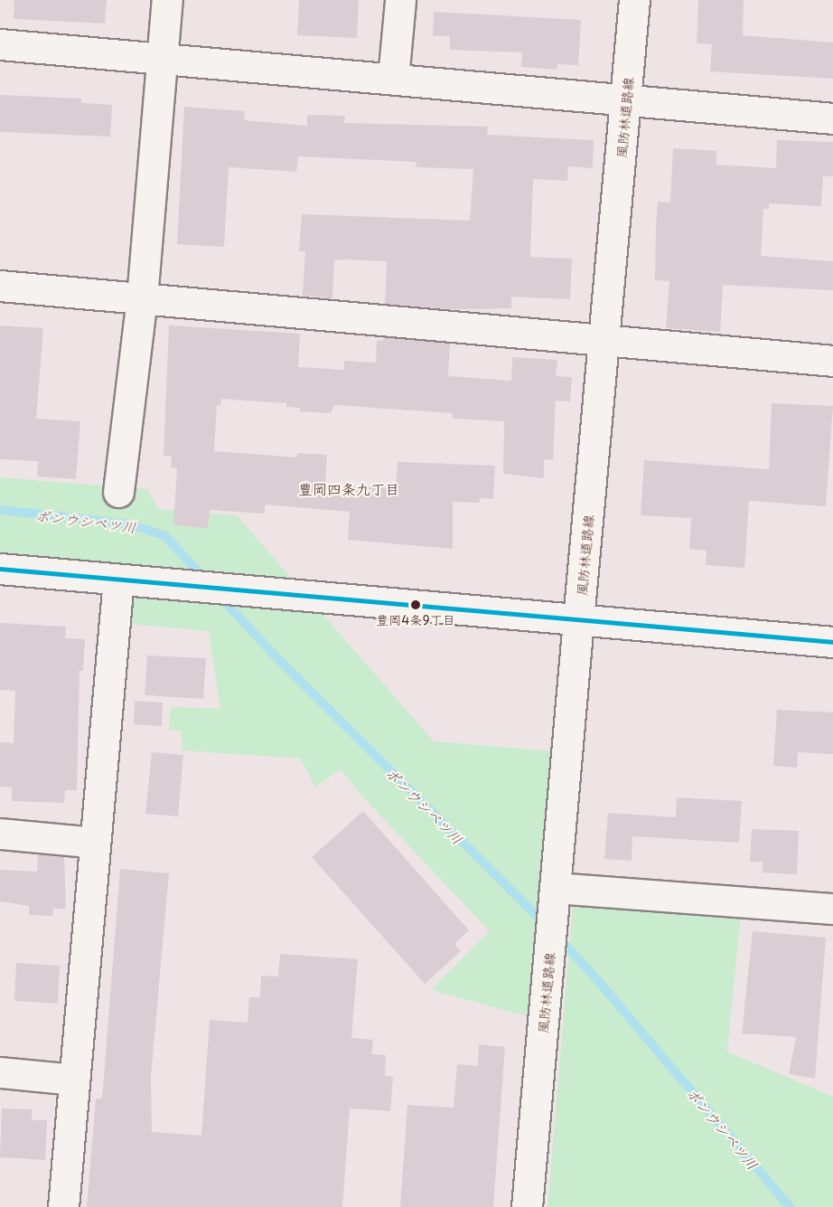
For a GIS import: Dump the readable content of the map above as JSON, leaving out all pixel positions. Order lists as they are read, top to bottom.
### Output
{
  "streets": {
    "street": ["風防林道路線"]
  },
  "districts": ["豊岡四条九丁目"],
  "water": ["ポンウシベツ川"],
  "places": ["豊岡4条9丁目"]
}
